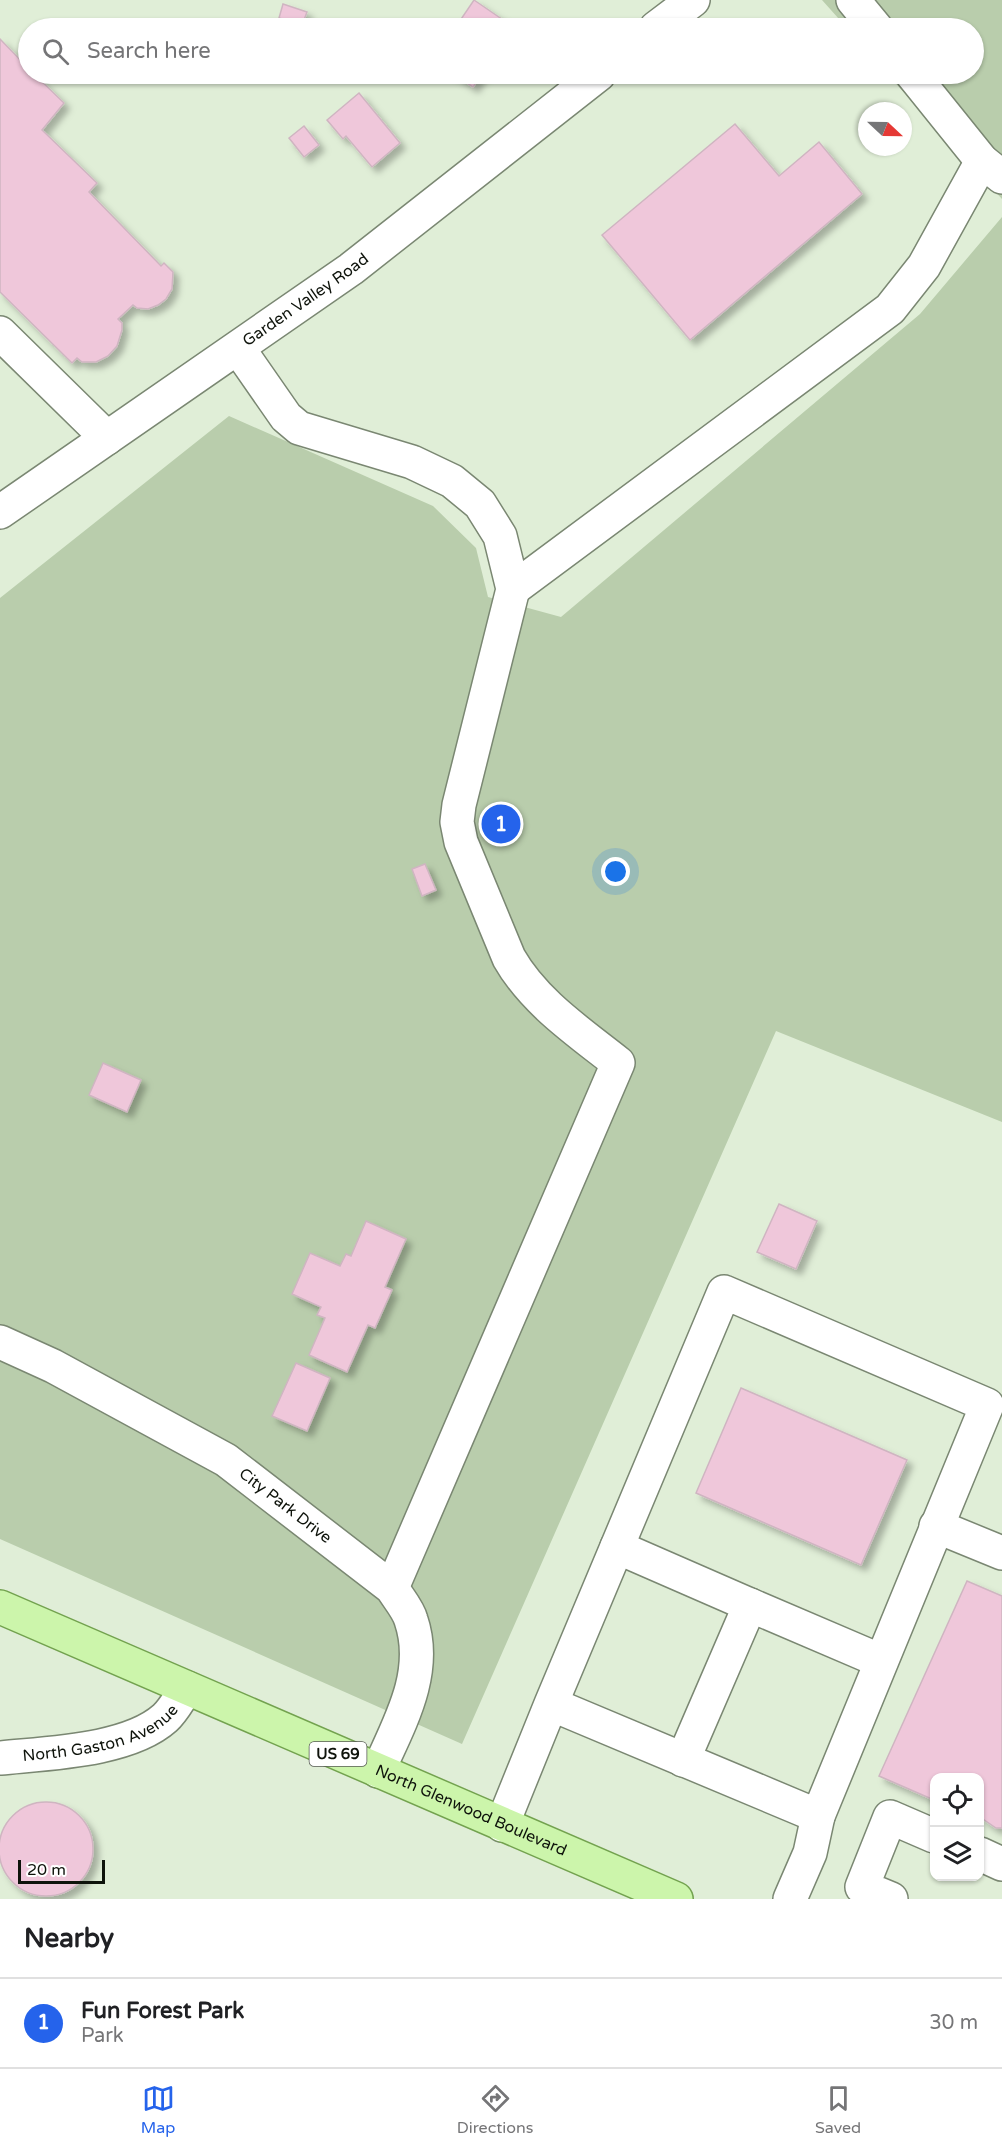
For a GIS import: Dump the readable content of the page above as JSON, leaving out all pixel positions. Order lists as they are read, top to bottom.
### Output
{
  "streets": {
    "main road": ["US 69", "North Glenwood Boulevard"],
    "street": ["Garden Valley Road", "City Park Drive", "North Gaston Avenue"]
  },
  "crossings": [
    ["City Park Drive", "North Glenwood Boulevard"],
    ["North Gaston Avenue", "North Glenwood Boulevard"]
  ],
  "scale_bar": "20 m",
  "north": "right",
  "page": {
    "search": "Search here",
    "pins": "1",
    "scale": "20 m",
    "heading": "Nearby",
    "list": [
      {
        "mark": "1",
        "name": "Fun Forest Park",
        "note": "Park",
        "value": "30 m"
      }
    ],
    "nav": ["Map", "Directions", "Saved"]
  }
}
